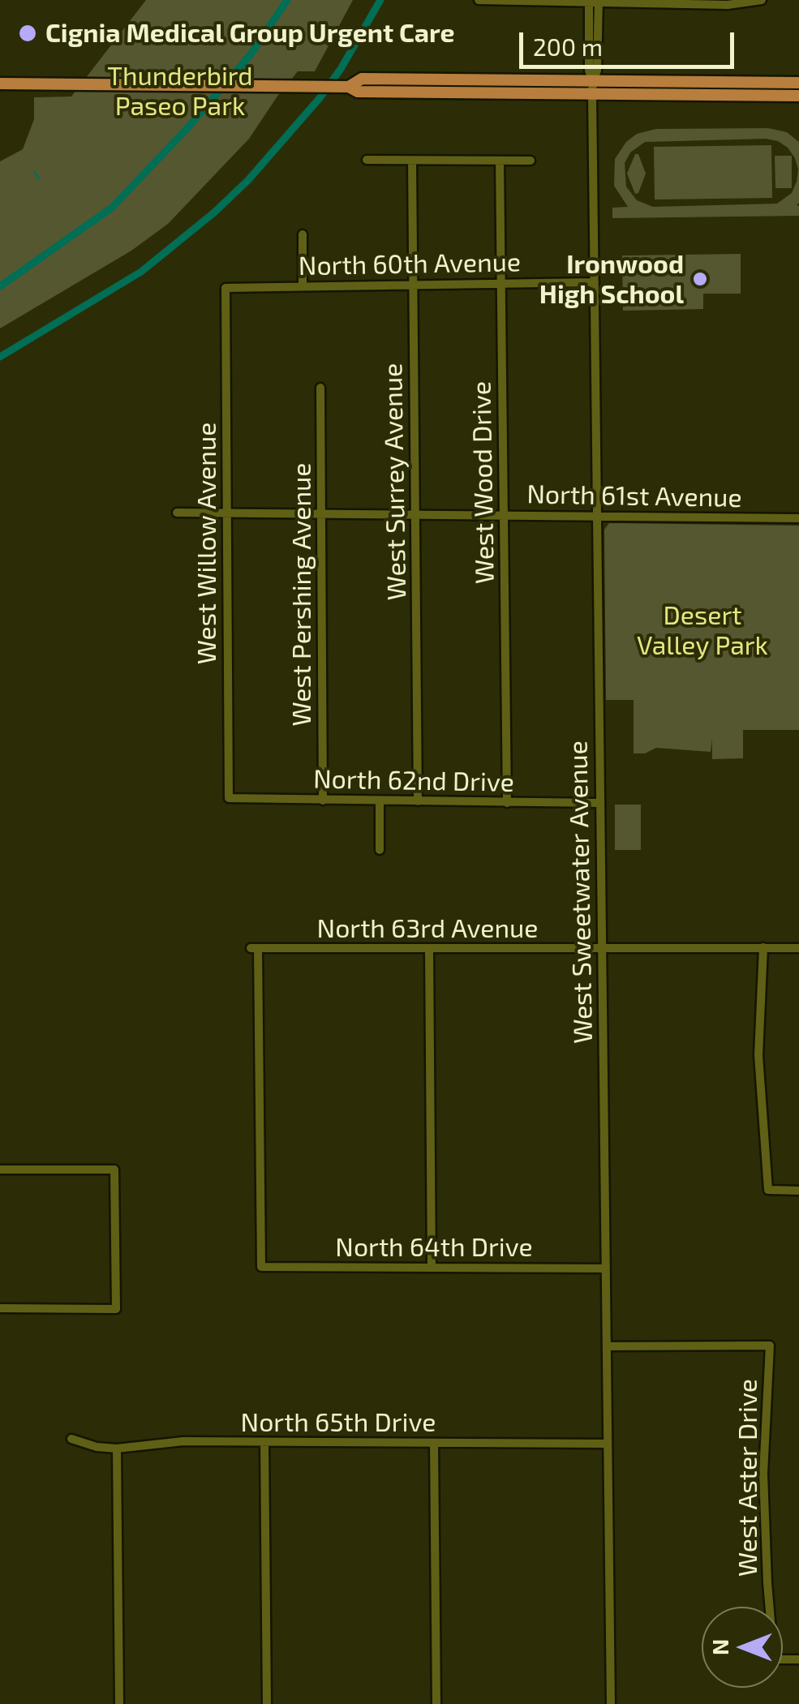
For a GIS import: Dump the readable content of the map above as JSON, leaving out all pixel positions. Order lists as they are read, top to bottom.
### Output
{
  "streets": {
    "street": [
      "North 60th Avenue",
      "West Surrey Avenue",
      "West Wood Drive",
      "North 61st Avenue",
      "West Willow Avenue",
      "West Pershing Avenue",
      "North 62nd Drive",
      "West Sweetwater Avenue",
      "North 63rd Avenue",
      "North 64th Drive",
      "North 65th Drive",
      "West Aster Drive"
    ]
  },
  "crossings": [
    ["North 60th Avenue", "West Surrey Avenue"],
    ["North 60th Avenue", "West Wood Drive"],
    ["North 60th Avenue", "West Willow Avenue"],
    ["North 60th Avenue", "West Sweetwater Avenue"],
    ["West Surrey Avenue", "North 61st Avenue"],
    ["West Surrey Avenue", "North 62nd Drive"],
    ["West Wood Drive", "North 61st Avenue"],
    ["West Wood Drive", "North 62nd Drive"],
    ["North 61st Avenue", "West Willow Avenue"],
    ["North 61st Avenue", "West Pershing Avenue"],
    ["North 61st Avenue", "West Sweetwater Avenue"],
    ["West Willow Avenue", "North 62nd Drive"],
    ["West Pershing Avenue", "North 62nd Drive"],
    ["North 62nd Drive", "West Sweetwater Avenue"],
    ["West Sweetwater Avenue", "North 63rd Avenue"],
    ["West Sweetwater Avenue", "North 64th Drive"],
    ["West Sweetwater Avenue", "North 65th Drive"],
    ["West Sweetwater Avenue", "West Aster Drive"],
    ["North 63rd Avenue", "North 64th Drive"]
  ],
  "parks": ["Thunderbird Paseo Park", "Desert Valley Park"],
  "places": ["Cignia Medical Group Urgent Care", "Ironwood High School"],
  "scale_bar": "200 m",
  "north": "left"
}
